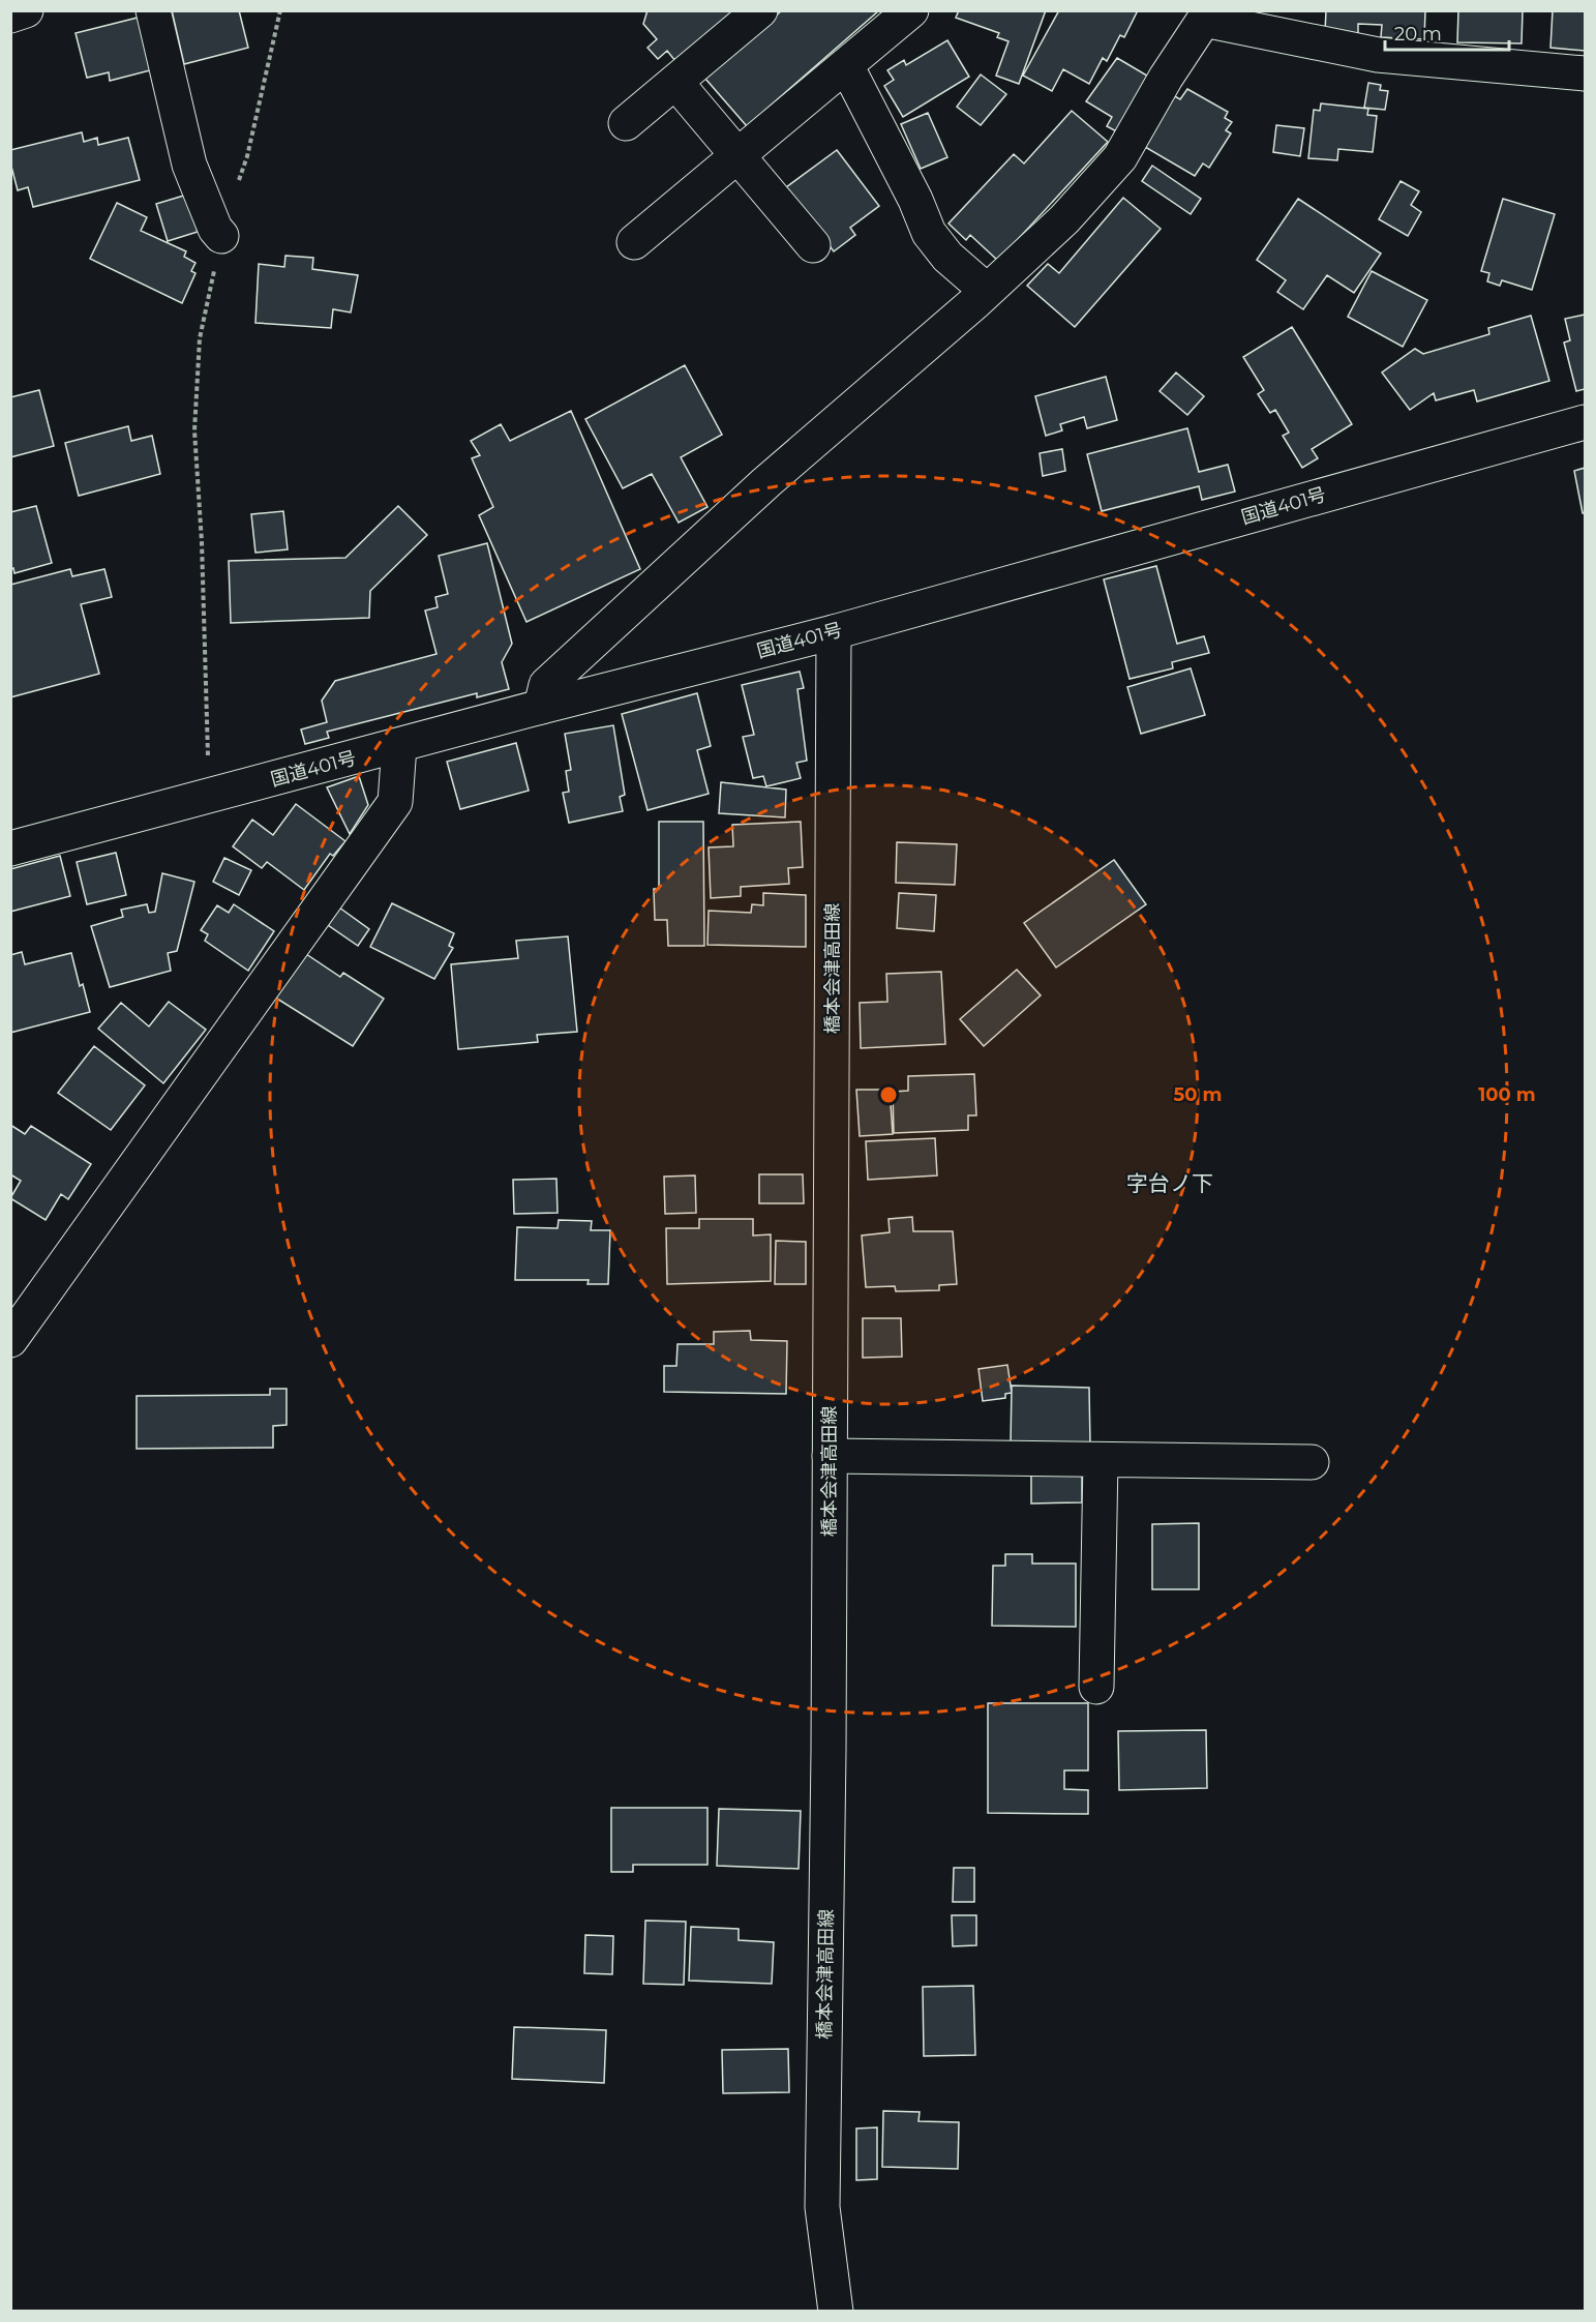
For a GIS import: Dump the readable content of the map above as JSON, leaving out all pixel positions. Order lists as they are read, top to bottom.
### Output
{
  "streets": {
    "main road": ["国道401号", "橋本会津高田線"]
  },
  "crossings": [
    ["国道401号", "橋本会津高田線"]
  ],
  "districts": ["字台ノ下"],
  "scale_bar": "20 m",
  "rings": ["50 m", "100 m"]
}
